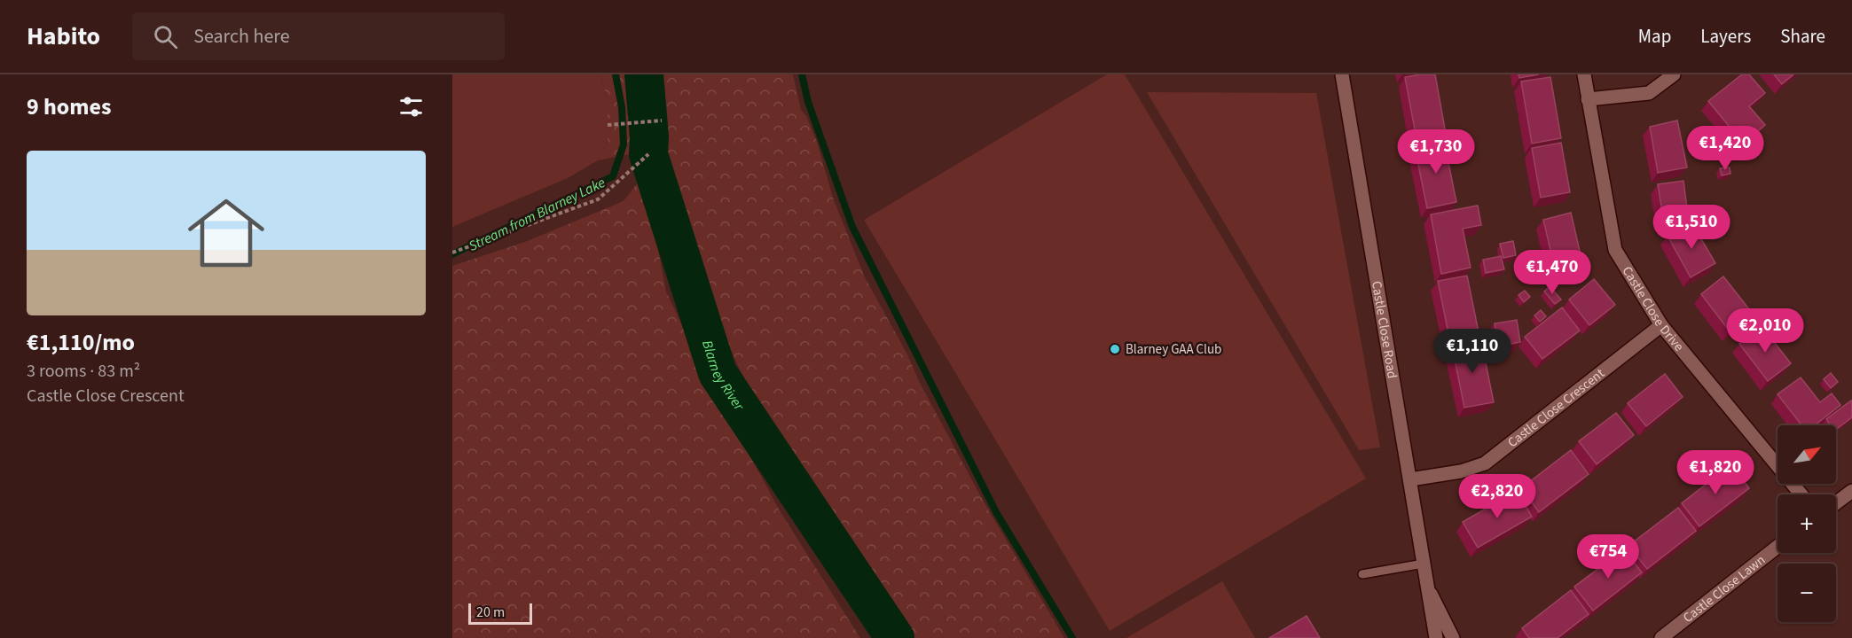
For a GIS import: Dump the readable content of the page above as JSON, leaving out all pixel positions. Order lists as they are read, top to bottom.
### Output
{
  "streets": {
    "street": [
      "Castle Close Drive",
      "Castle Close Road",
      "Castle Close Crescent",
      "Castle Close Lawn"
    ]
  },
  "crossings": [
    ["Castle Close Drive", "Castle Close Crescent"],
    ["Castle Close Road", "Castle Close Crescent"]
  ],
  "water": ["Stream from Blarney Lake", "Blarney River"],
  "places": ["Blarney GAA Club"],
  "scale_bar": "20 m",
  "north": "top right",
  "page": {
    "header": "Habito",
    "search": "Search here",
    "nav": ["Map", "Layers", "Share"],
    "heading": "9 homes",
    "price": [
      "€1,420",
      "€1,730",
      "€1,510",
      "€1,470",
      "€2,010",
      "€1,110",
      "€1,820",
      "€2,820",
      "€754"
    ],
    "list": [
      {
        "name": "€1,110/mo",
        "note": "3 rooms · 83 m² · Castle Close Crescent"
      }
    ],
    "map_buttons": ["+", "−"],
    "scale": "20 m"
  }
}
